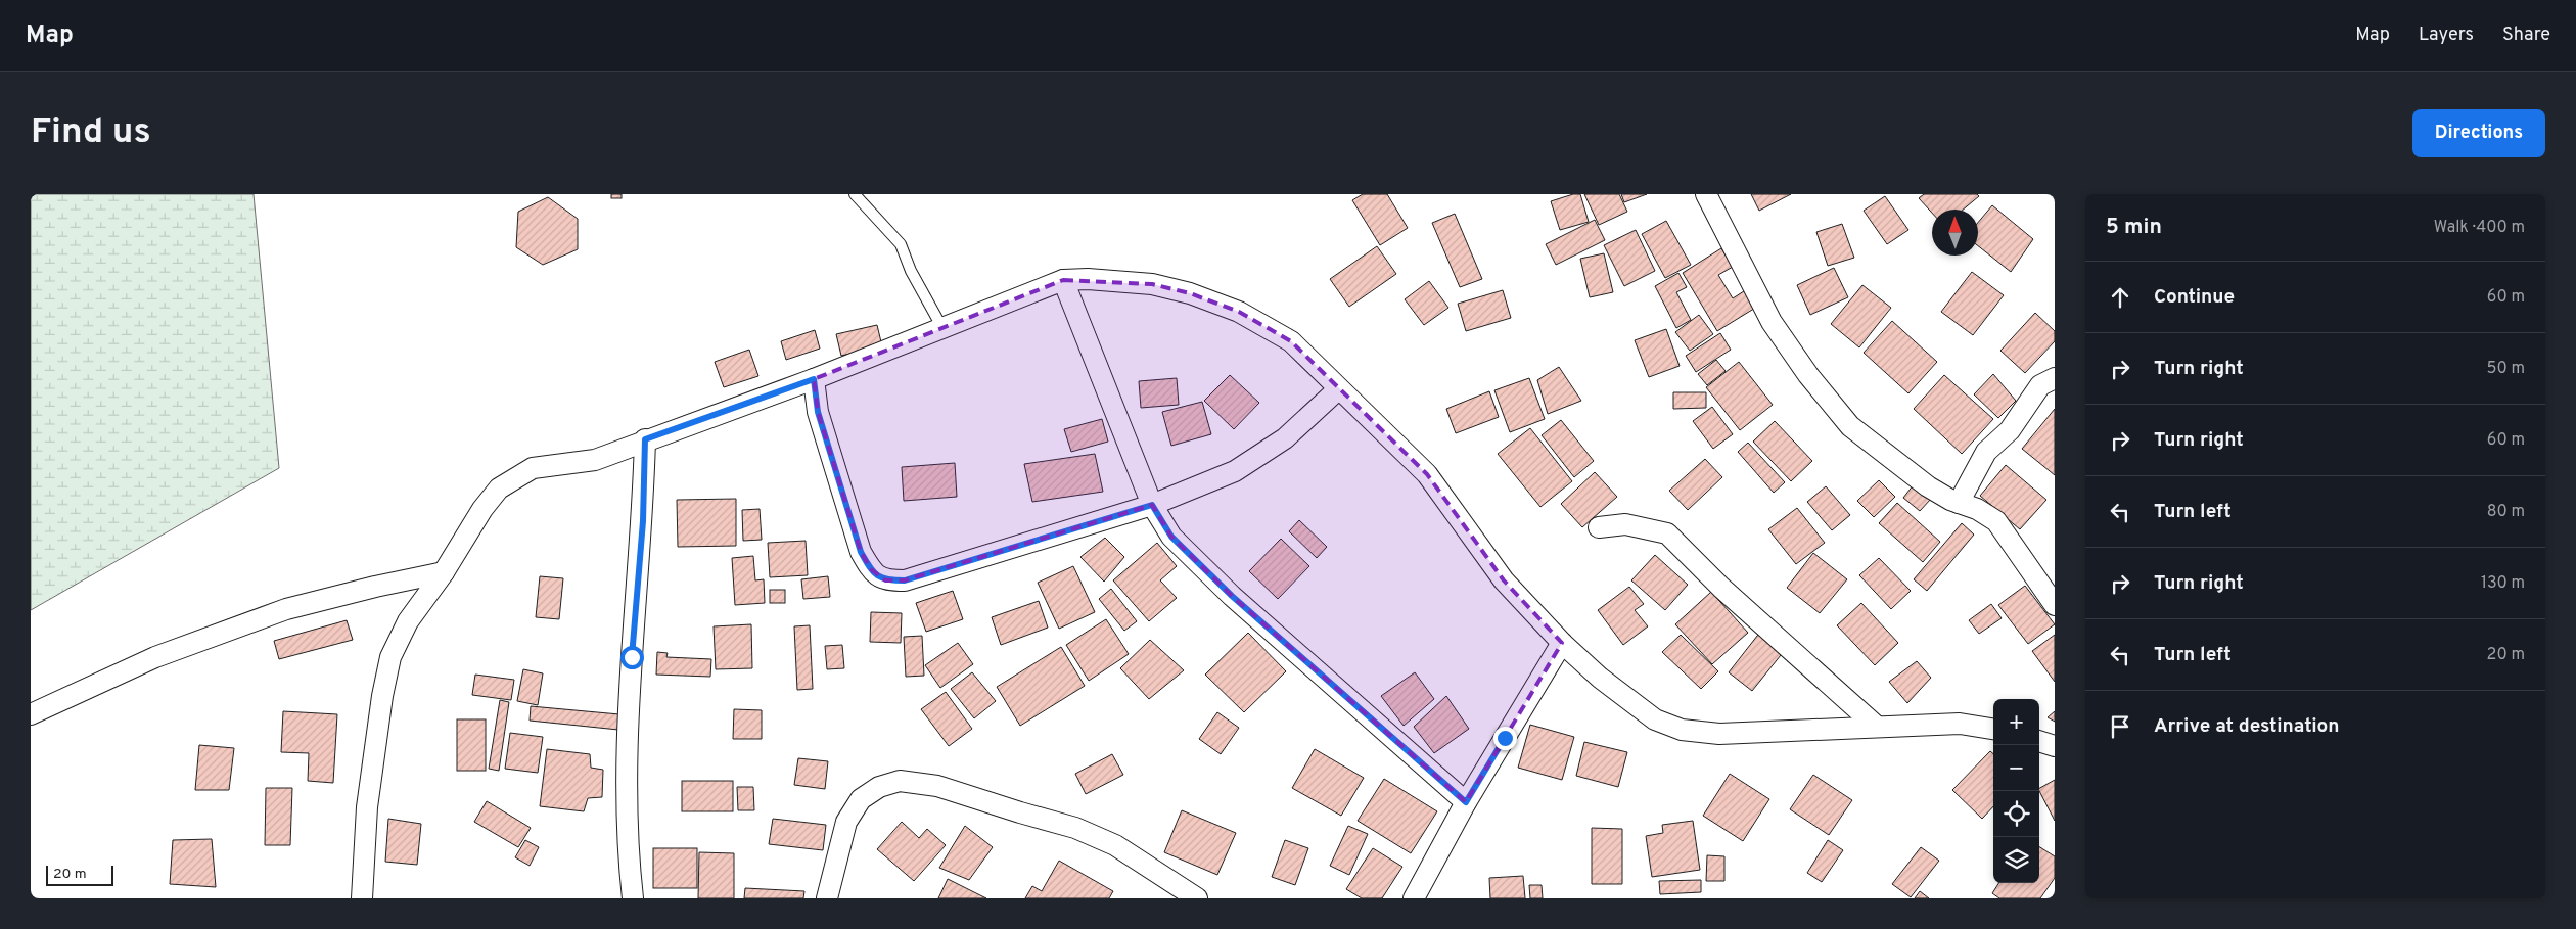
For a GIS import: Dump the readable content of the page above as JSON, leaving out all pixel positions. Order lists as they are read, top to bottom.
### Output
{
  "scale_bar": "20 m",
  "north": "top",
  "page": {
    "header": "Map",
    "nav": ["Map", "Layers", "Share"],
    "buttons": "Directions",
    "title": "Find us",
    "heading": ["5 min", "Walk · 400 m"],
    "list": [
      ["Continue", "60 m"],
      ["Turn right", "50 m"],
      ["Turn right", "60 m"],
      ["Turn left", "80 m"],
      ["Turn right", "130 m"],
      ["Turn left", "20 m"],
      "Arrive at destination"
    ],
    "map_buttons": ["+", "−"],
    "scale": "20 m"
  }
}
